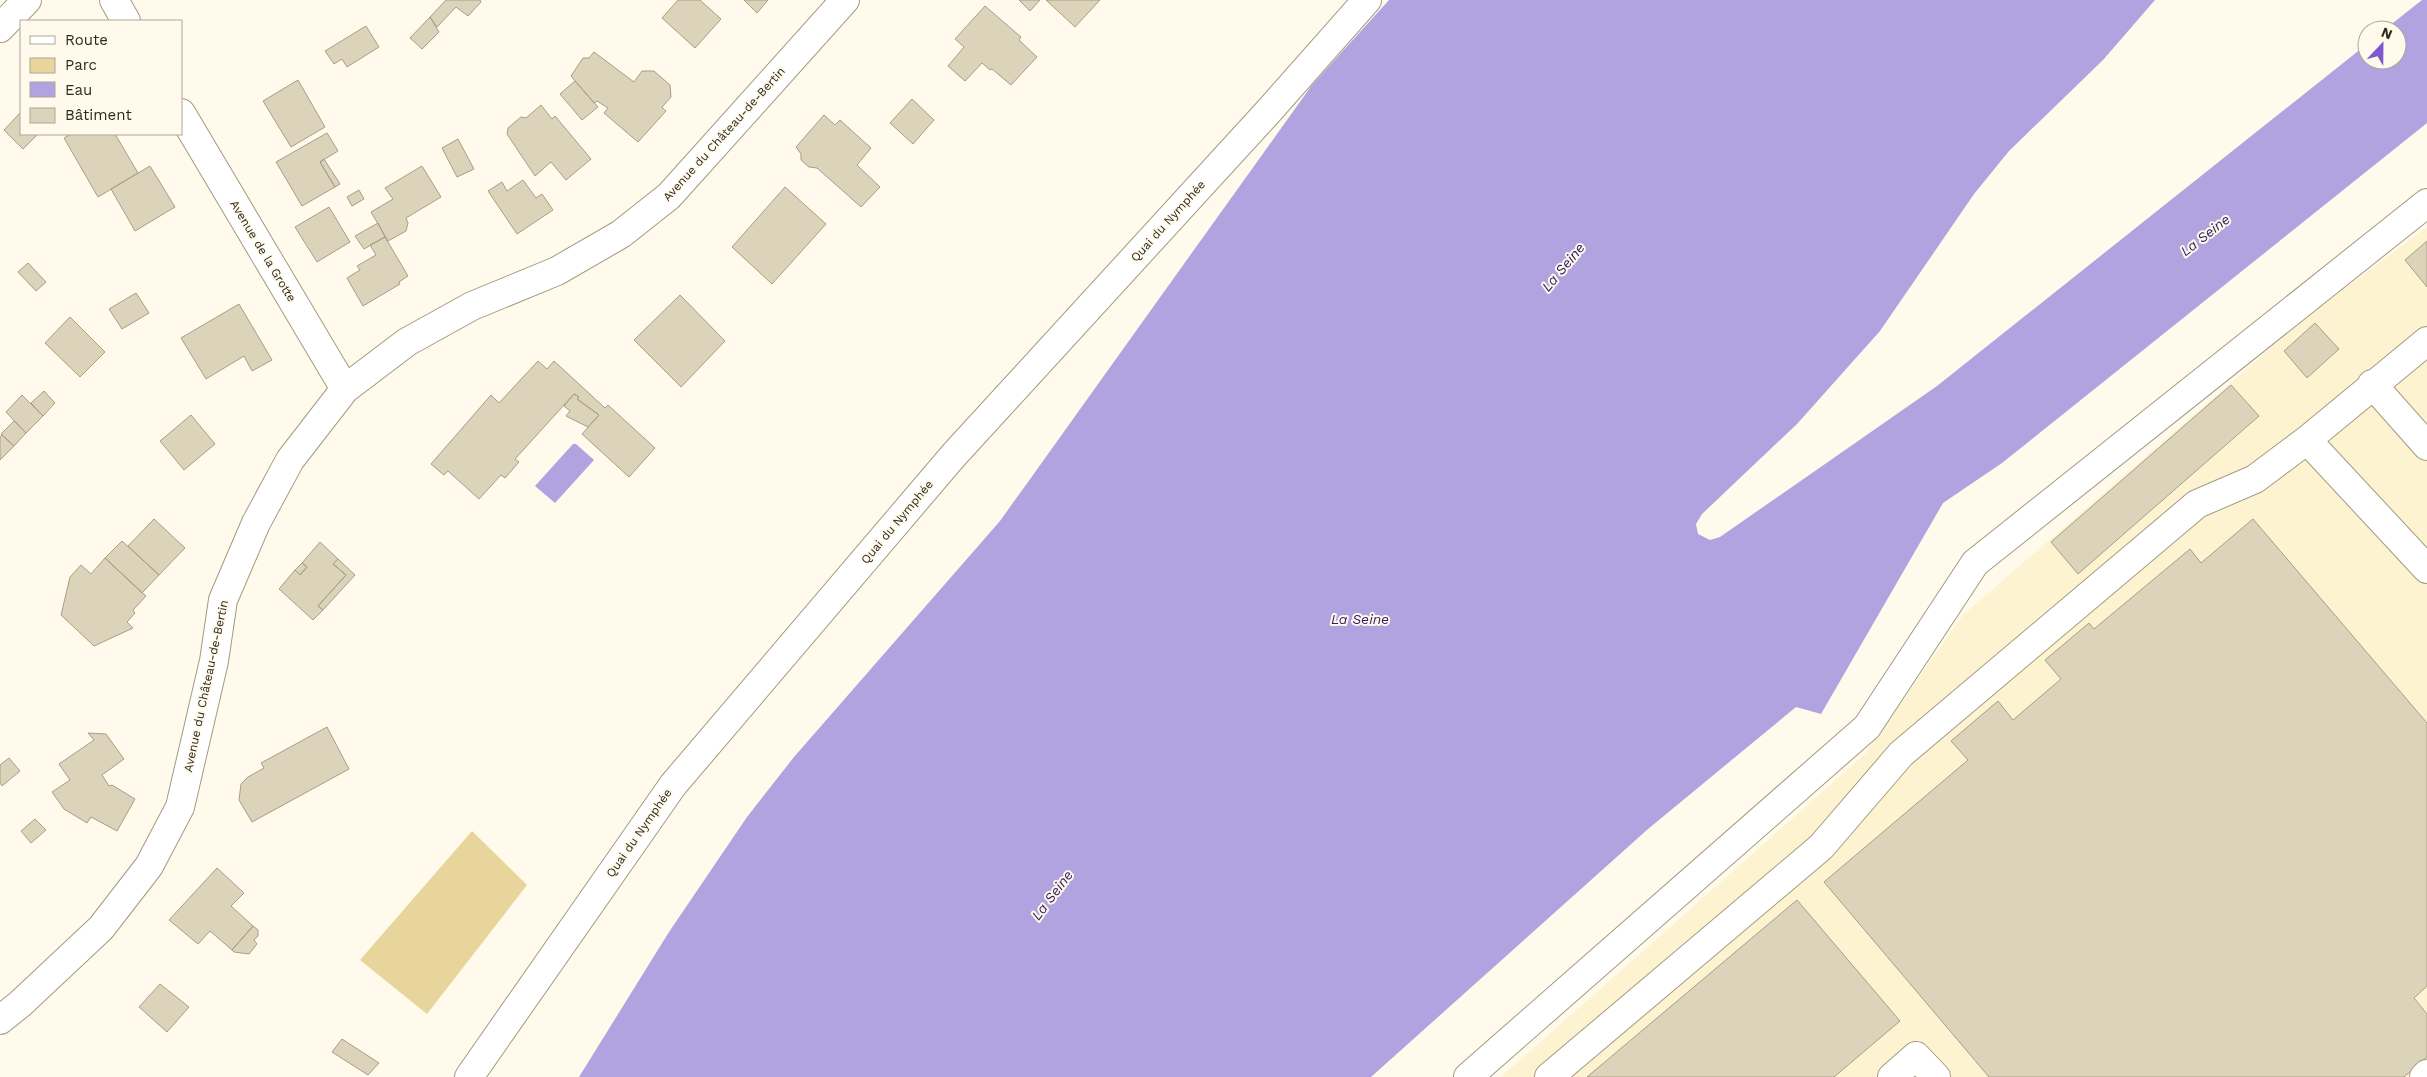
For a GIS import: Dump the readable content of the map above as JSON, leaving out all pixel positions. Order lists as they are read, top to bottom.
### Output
{
  "streets": {
    "street": ["Avenue du Château-de-Bertin", "Quai du Nymphée", "Avenue de la Grotte"]
  },
  "crossings": [
    ["Avenue du Château-de-Bertin", "Avenue de la Grotte"]
  ],
  "water": ["La Seine"],
  "legend": [
    "Route",
    "Parc",
    "Eau",
    "Bâtiment"
  ],
  "north": "top"
}
